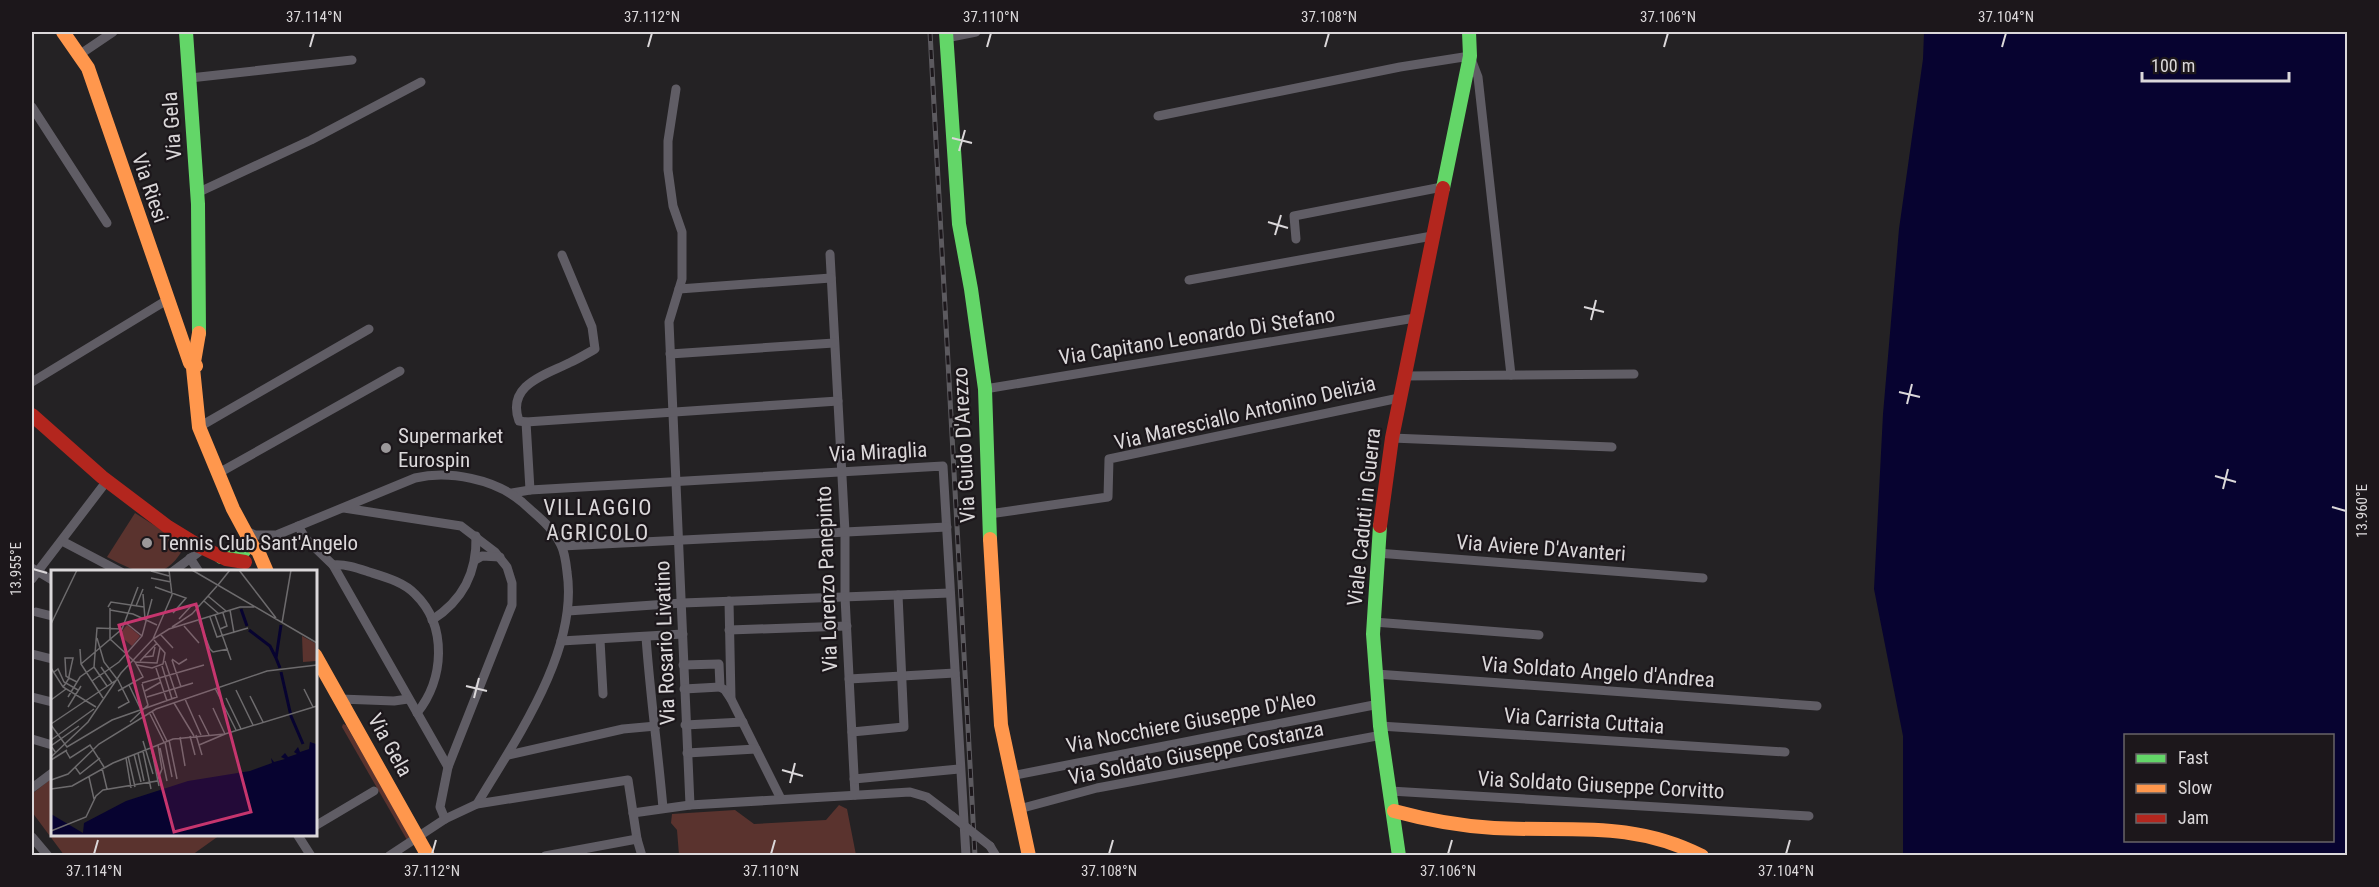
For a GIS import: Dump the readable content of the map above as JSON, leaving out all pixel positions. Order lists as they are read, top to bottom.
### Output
{
  "streets": {
    "street": [
      "Via Gela",
      "Via Riesi",
      "Via Capitano Leonardo Di Stefano",
      "Via Maresciallo Antonino Delizia",
      "Via Guido D'Arezzo",
      "Via Miraglia",
      "Viale Caduti in Guerra",
      "Via Aviere D'Avanteri",
      "Via Lorenzo Panepinto",
      "Via Rosario Livatino",
      "Via Soldato Angelo d'Andrea",
      "Via Carrista Cuttaia",
      "Via Nocchiere Giuseppe D'Aleo",
      "Via Soldato Giuseppe Costanza",
      "Via Soldato Giuseppe Corvitto"
    ]
  },
  "crossings": [
    ["Via Gela", "Via Riesi"],
    ["Via Capitano Leonardo Di Stefano", "Via Guido D'Arezzo"],
    ["Via Capitano Leonardo Di Stefano", "Viale Caduti in Guerra"],
    ["Via Maresciallo Antonino Delizia", "Via Guido D'Arezzo"],
    ["Via Maresciallo Antonino Delizia", "Viale Caduti in Guerra"],
    ["Via Guido D'Arezzo", "Via Nocchiere Giuseppe D'Aleo"],
    ["Via Guido D'Arezzo", "Via Soldato Giuseppe Costanza"],
    ["Via Miraglia", "Via Lorenzo Panepinto"],
    ["Via Miraglia", "Via Rosario Livatino"],
    ["Viale Caduti in Guerra", "Via Aviere D'Avanteri"],
    ["Viale Caduti in Guerra", "Via Soldato Angelo d'Andrea"],
    ["Viale Caduti in Guerra", "Via Carrista Cuttaia"],
    ["Viale Caduti in Guerra", "Via Nocchiere Giuseppe D'Aleo"],
    ["Viale Caduti in Guerra", "Via Soldato Giuseppe Costanza"],
    ["Viale Caduti in Guerra", "Via Soldato Giuseppe Corvitto"],
    ["Via Carrista Cuttaia", "Via Soldato Giuseppe Costanza"]
  ],
  "districts": ["VILLAGGIO AGRICOLO"],
  "places": ["Supermarket Eurospin", "Tennis Club Sant'Angelo"],
  "legend": ["Fast", "Slow", "Jam"],
  "scale_bar": "100 m",
  "coordinates": [
    "37.114°N",
    "37.112°N",
    "37.110°N",
    "37.108°N",
    "37.106°N",
    "37.104°N",
    "13.960°E",
    "13.955°E"
  ]
}
